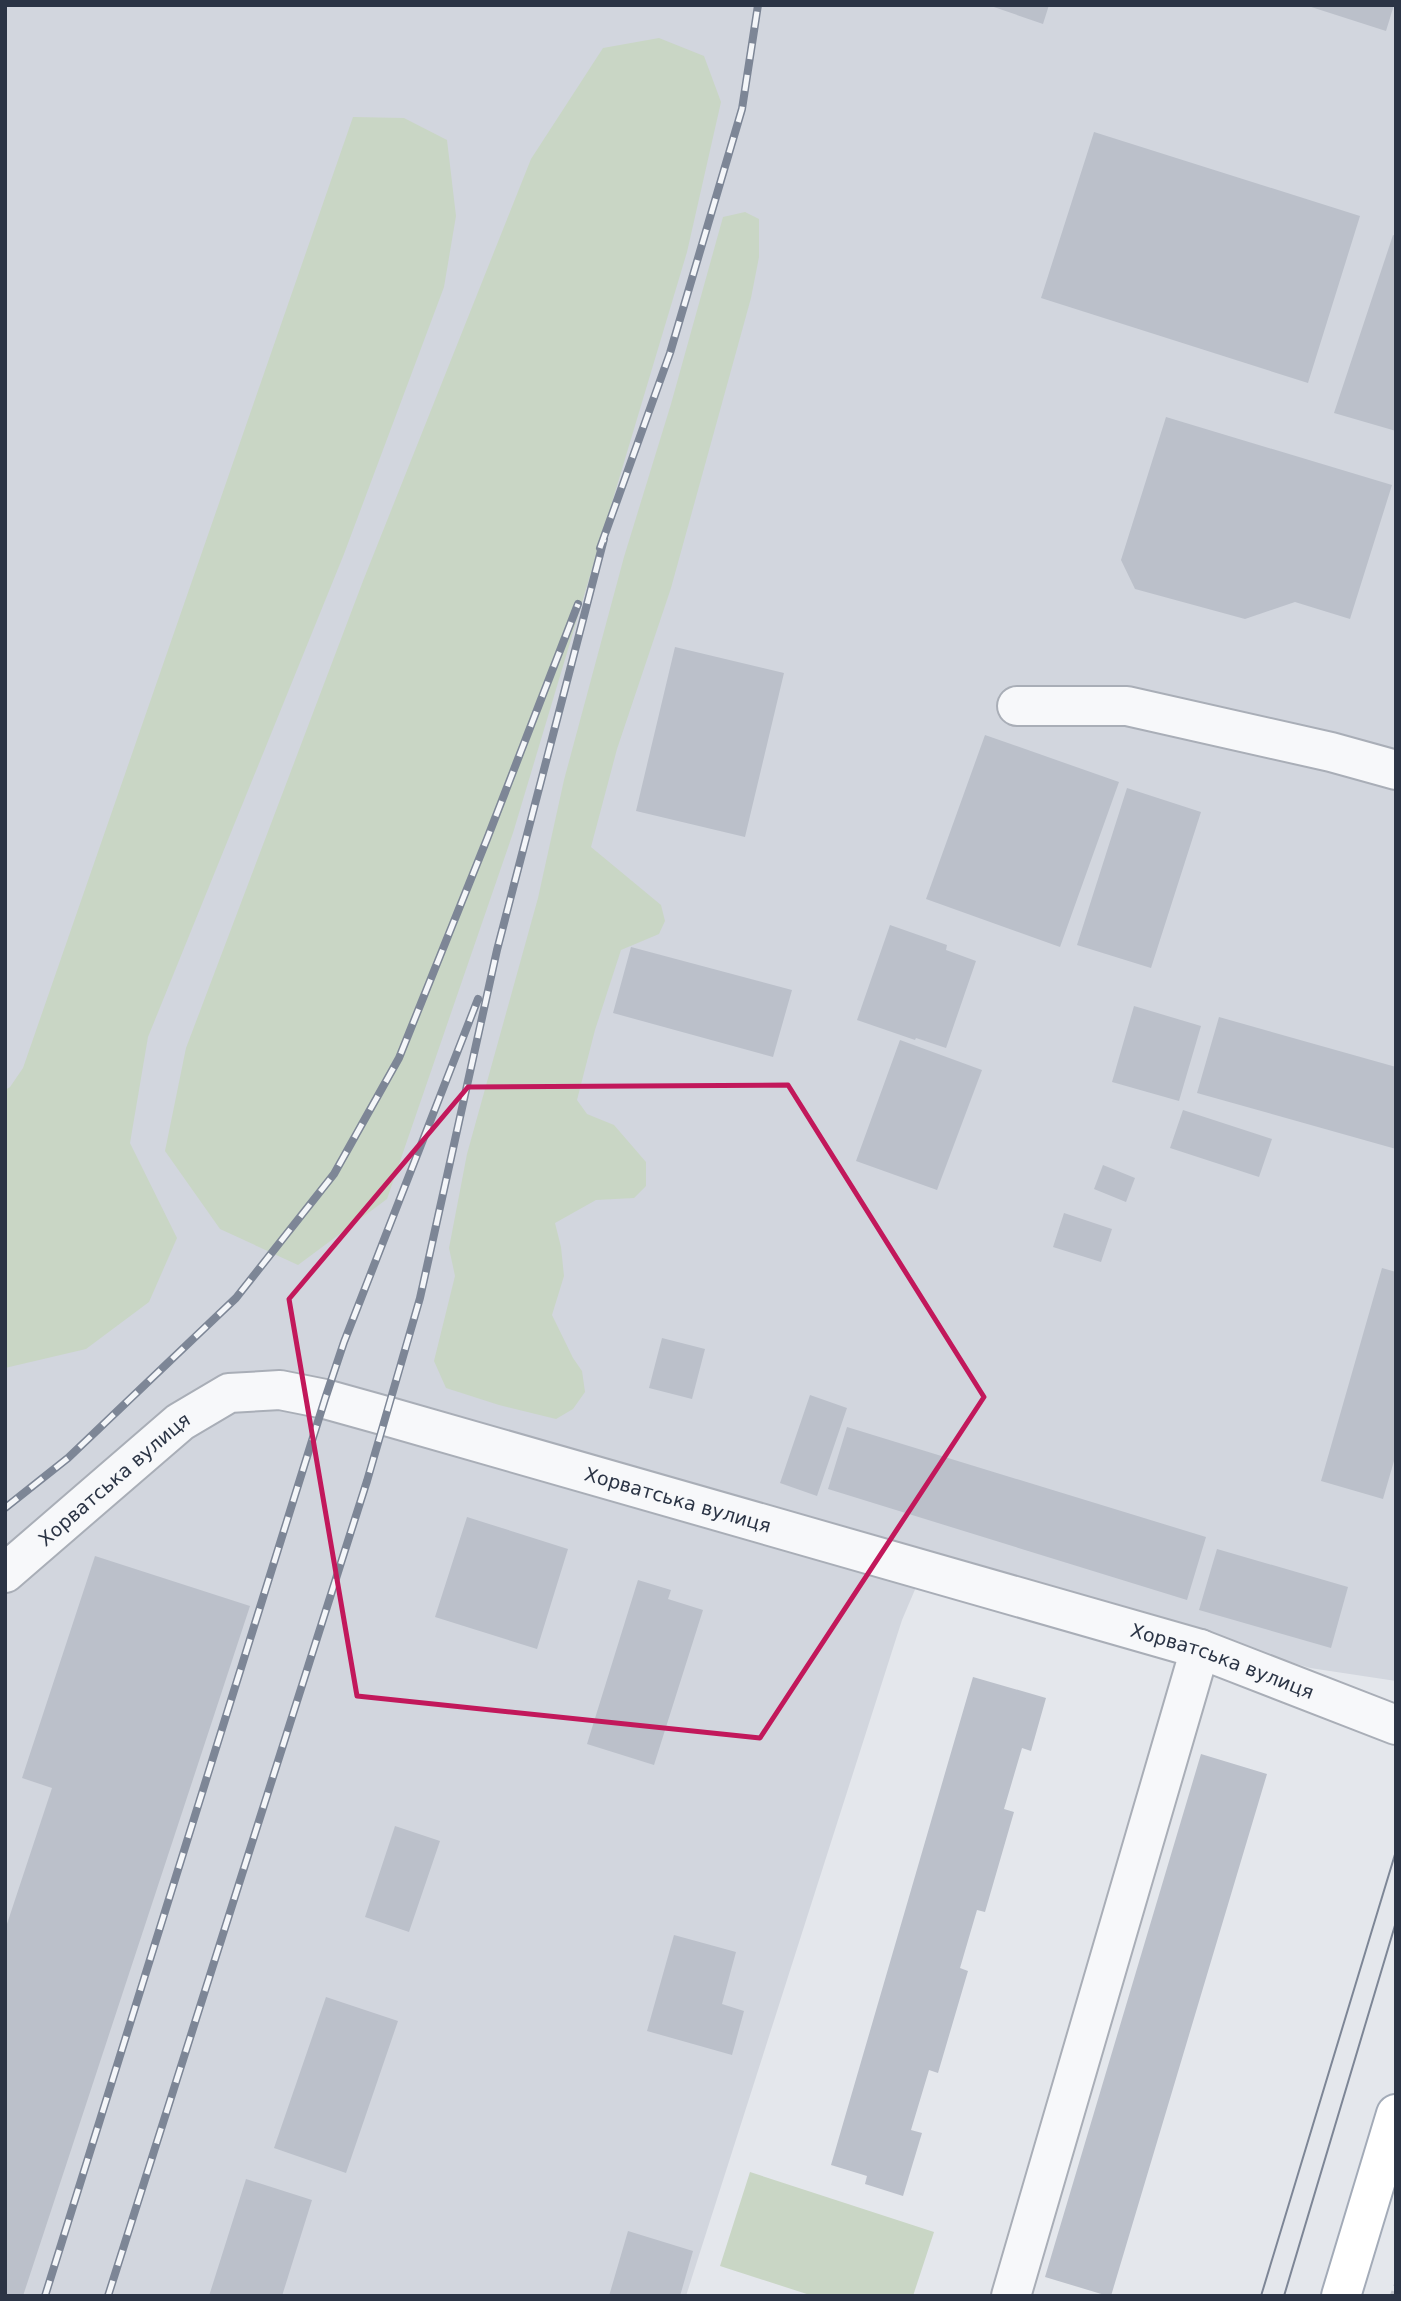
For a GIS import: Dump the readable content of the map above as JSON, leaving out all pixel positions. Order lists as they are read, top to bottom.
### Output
{
  "streets": {
    "street": ["Хорватська вулиця"]
  }
}
